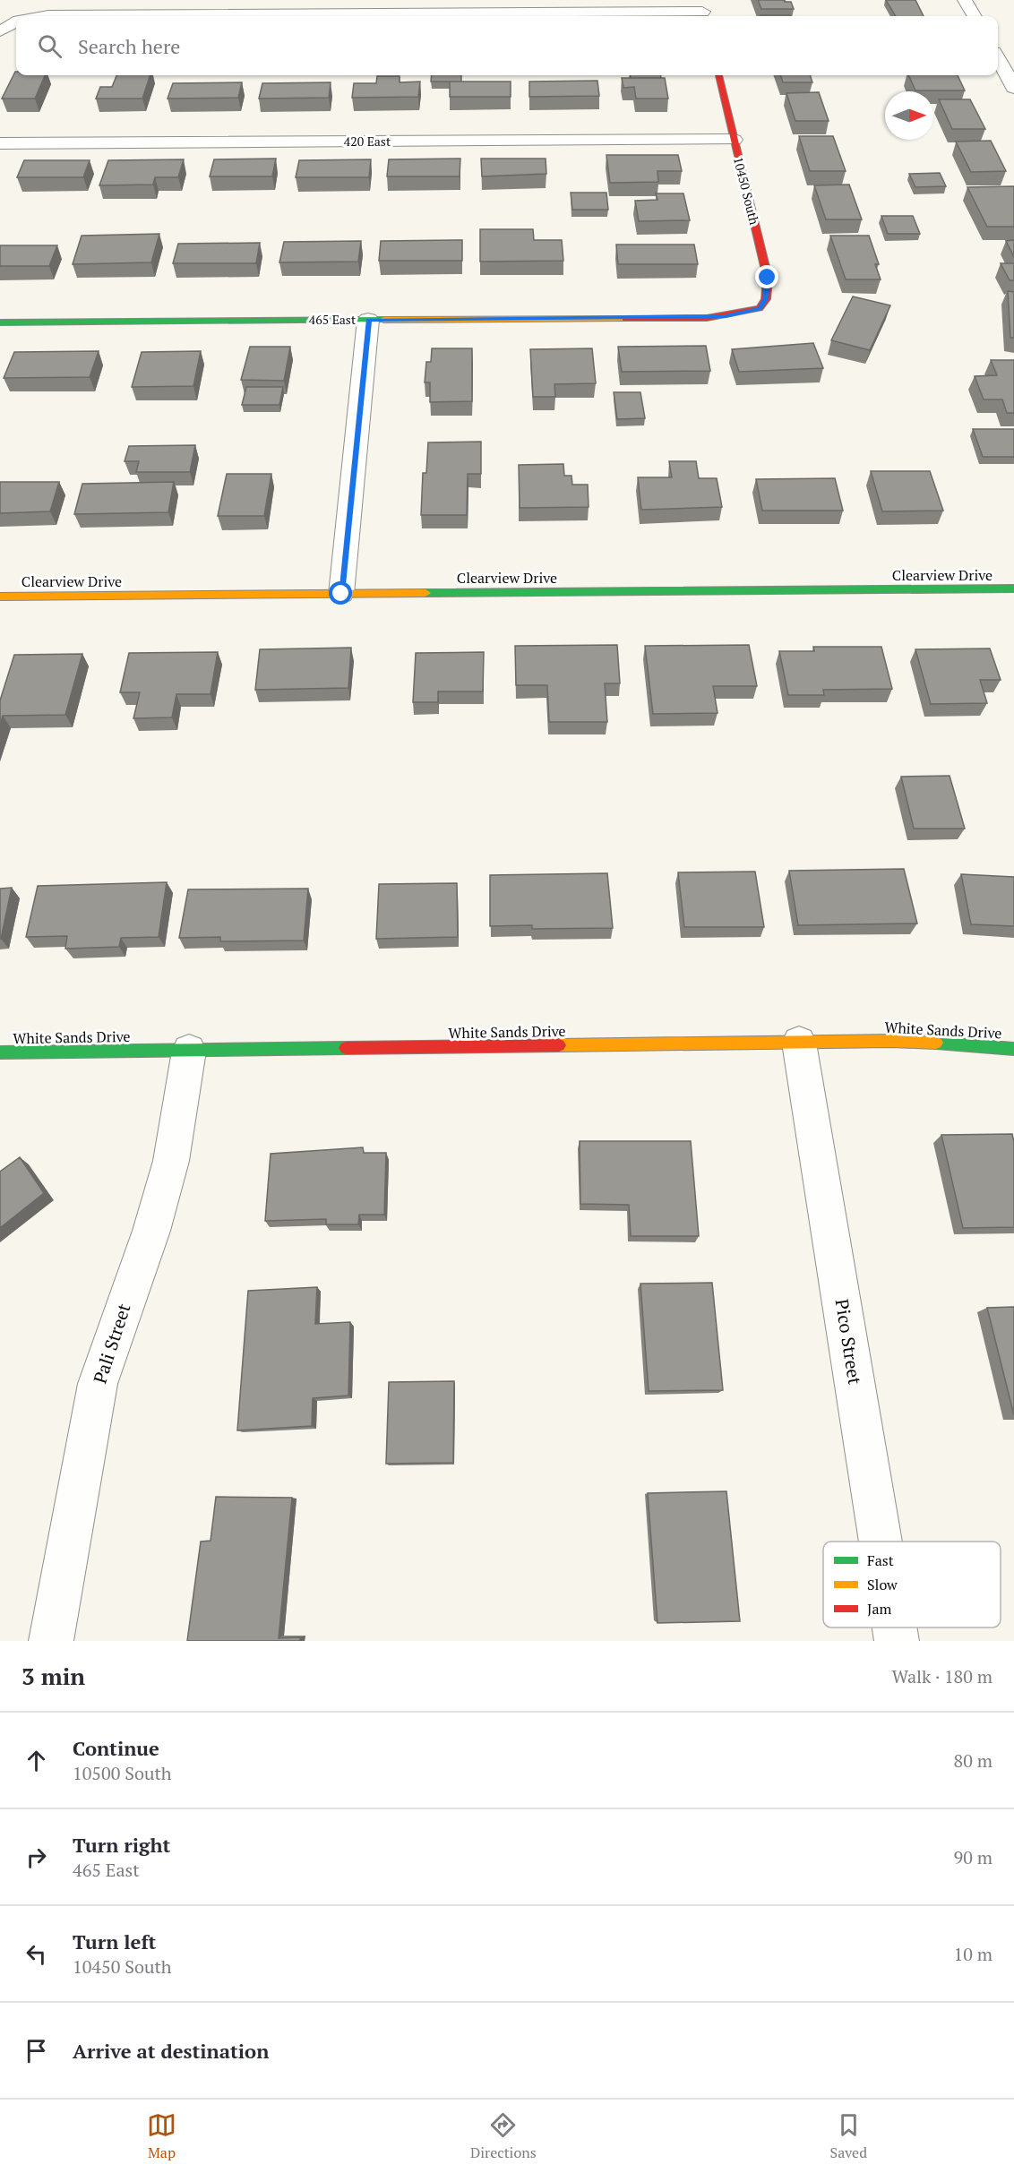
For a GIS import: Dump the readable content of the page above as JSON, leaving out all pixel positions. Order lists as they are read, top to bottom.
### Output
{
  "streets": {
    "street": [
      "420 East",
      "10450 South",
      "465 East",
      "Clearview Drive",
      "White Sands Drive",
      "Pico Street",
      "Pali Street"
    ]
  },
  "crossings": [
    ["420 East", "10450 South"],
    ["10450 South", "465 East"],
    ["White Sands Drive", "Pico Street"],
    ["White Sands Drive", "Pali Street"]
  ],
  "legend": ["Fast", "Slow", "Jam"],
  "north": "right",
  "page": {
    "search": "Search here",
    "heading": ["3 min", "Walk · 180 m"],
    "list": [
      ["Continue", "10500 South", "80 m"],
      ["Turn right", "465 East", "90 m"],
      ["Turn left", "10450 South", "10 m"],
      "Arrive at destination"
    ],
    "nav": ["Map", "Directions", "Saved"]
  }
}
